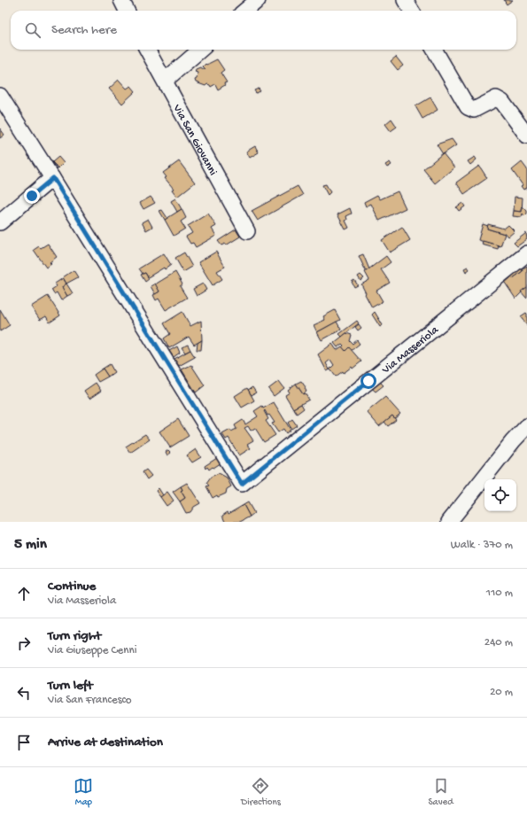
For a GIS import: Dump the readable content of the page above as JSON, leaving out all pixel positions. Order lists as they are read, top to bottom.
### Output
{
  "streets": {
    "street": ["Via San Giovanni", "Via Masseriola"]
  },
  "page": {
    "search": "Search here",
    "heading": ["5 min", "Walk · 370 m"],
    "list": [
      ["Continue", "Via Masseriola", "110 m"],
      ["Turn right", "Via Giuseppe Cenni", "240 m"],
      ["Turn left", "Via San Francesco", "20 m"],
      "Arrive at destination"
    ],
    "nav": ["Map", "Directions", "Saved"]
  }
}
